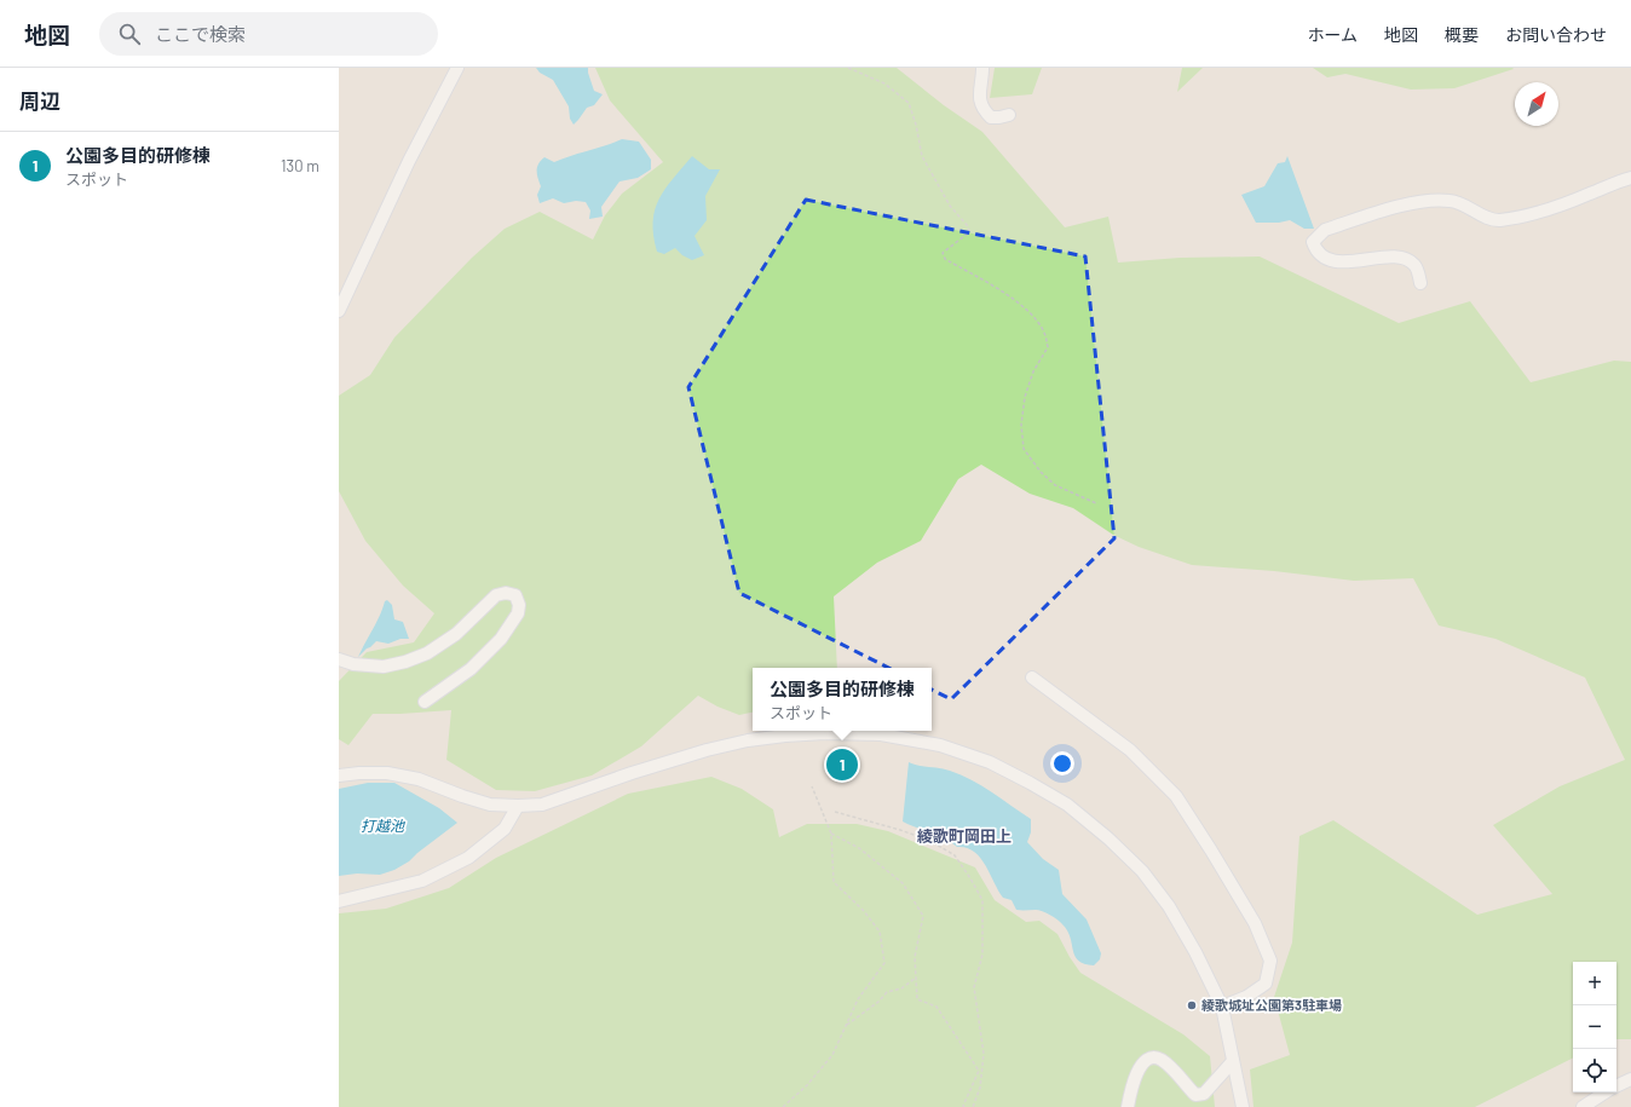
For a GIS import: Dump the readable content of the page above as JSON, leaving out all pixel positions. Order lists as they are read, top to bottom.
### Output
{
  "districts": ["綾歌町岡田上"],
  "water": ["打越池"],
  "places": ["綾歌城址公園第3駐車場"],
  "north": "top right",
  "page": {
    "header": "地図",
    "search": "ここで検索",
    "nav": [
      "ホーム",
      "地図",
      "概要",
      "お問い合わせ"
    ],
    "heading": "周辺",
    "list": [
      {
        "mark": "1",
        "name": "公園多目的研修棟",
        "note": "スポット",
        "value": "130 m"
      }
    ],
    "popup": ["公園多目的研修棟", "スポット"],
    "pins": "1",
    "map_buttons": ["+", "−"]
  }
}
